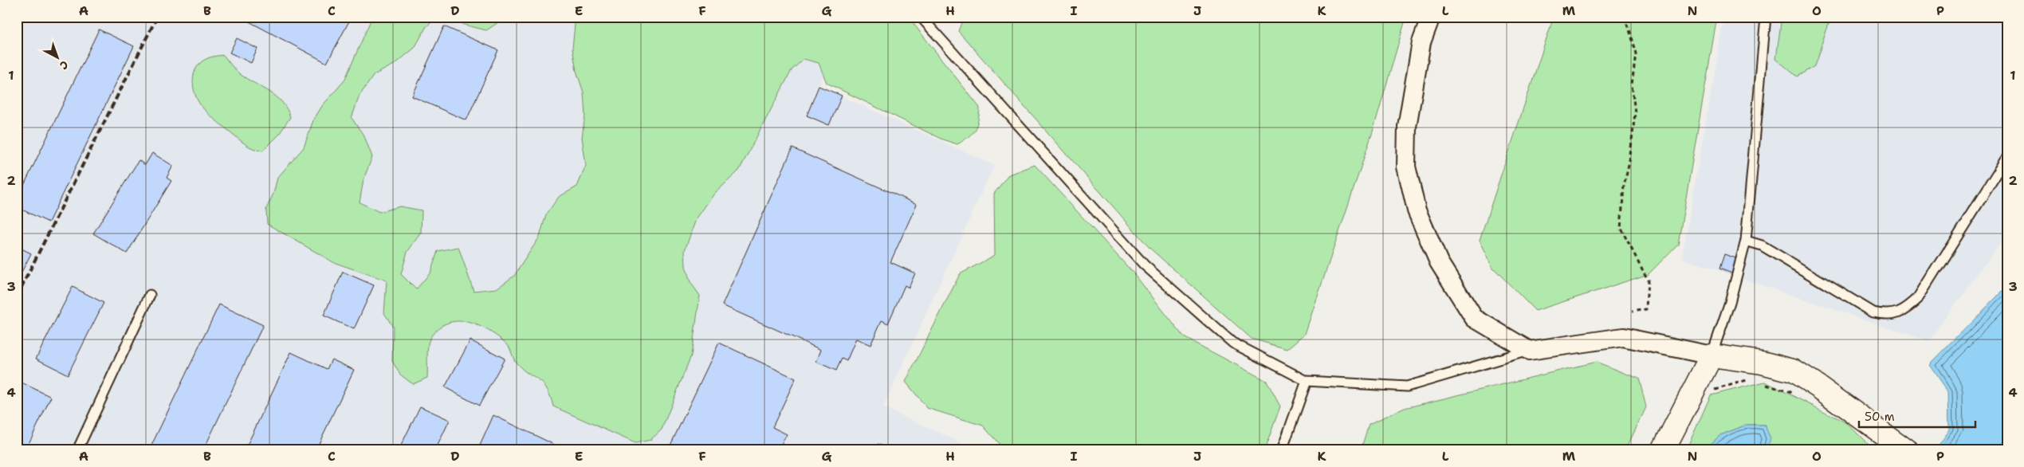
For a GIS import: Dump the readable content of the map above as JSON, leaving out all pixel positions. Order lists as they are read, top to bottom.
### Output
{
  "scale_bar": "50 m",
  "north": "bottom right",
  "grid": {
    "columns": [
      "A",
      "B",
      "C",
      "D",
      "E",
      "F",
      "G",
      "H",
      "I",
      "J",
      "K",
      "L",
      "M",
      "N",
      "O",
      "P"
    ],
    "rows": [
      "1",
      "2",
      "3",
      "4"
    ]
  }
}
